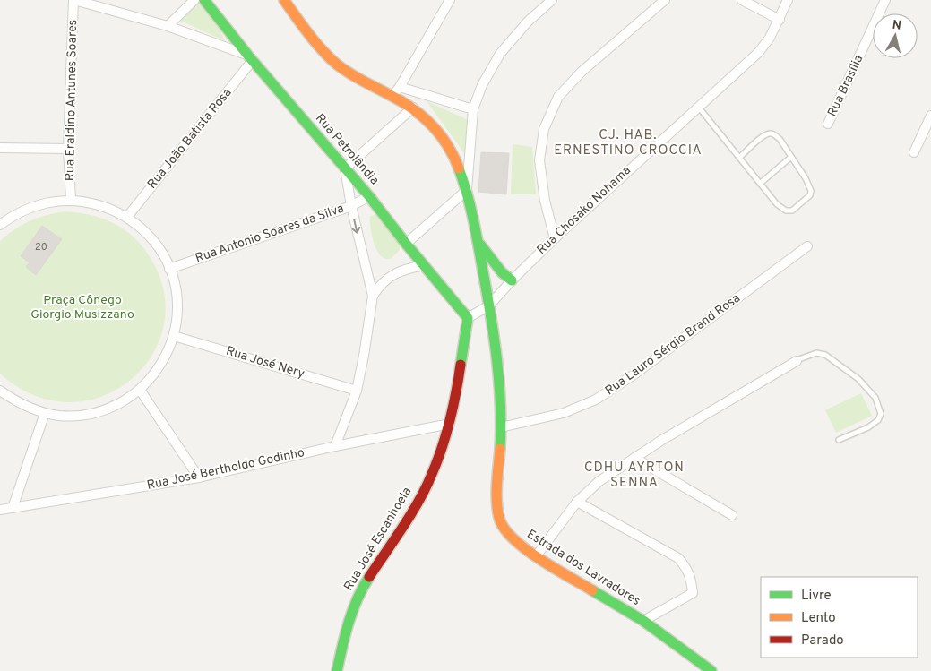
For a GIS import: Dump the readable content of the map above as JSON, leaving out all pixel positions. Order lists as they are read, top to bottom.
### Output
{
  "streets": {
    "street": [
      "Rua Brasília",
      "Rua Eraldino Antunes Soares",
      "Rua João Batista Rosa",
      "Rua Petrolândia",
      "Rua Chosako Nohama",
      "Rua Antonio Soares da Silva",
      "Rua Lauro Sérgio Brand Rosa",
      "Rua José Nery",
      "Rua José Bertholdo Godinho",
      "Rua José Escanhoela",
      "Estrada dos Lavradores"
    ]
  },
  "crossings": [
    ["Rua João Batista Rosa", "Rua Petrolândia"],
    ["Rua Petrolândia", "Rua Chosako Nohama"],
    ["Rua Petrolândia", "Rua Antonio Soares da Silva"],
    ["Rua Petrolândia", "Rua José Escanhoela"],
    ["Rua Chosako Nohama", "Rua José Escanhoela"],
    ["Rua Chosako Nohama", "Estrada dos Lavradores"],
    ["Rua Lauro Sérgio Brand Rosa", "Estrada dos Lavradores"],
    ["Rua José Bertholdo Godinho", "Rua José Escanhoela"]
  ],
  "districts": ["CJ. HAB. ERNESTINO CROCCIA", "CDHU AYRTON SENNA"],
  "parks": ["Praça Cônego Giorgio Musizzano"],
  "house_numbers": ["20"],
  "legend": ["Livre", "Lento", "Parado"],
  "north": "top"
}
